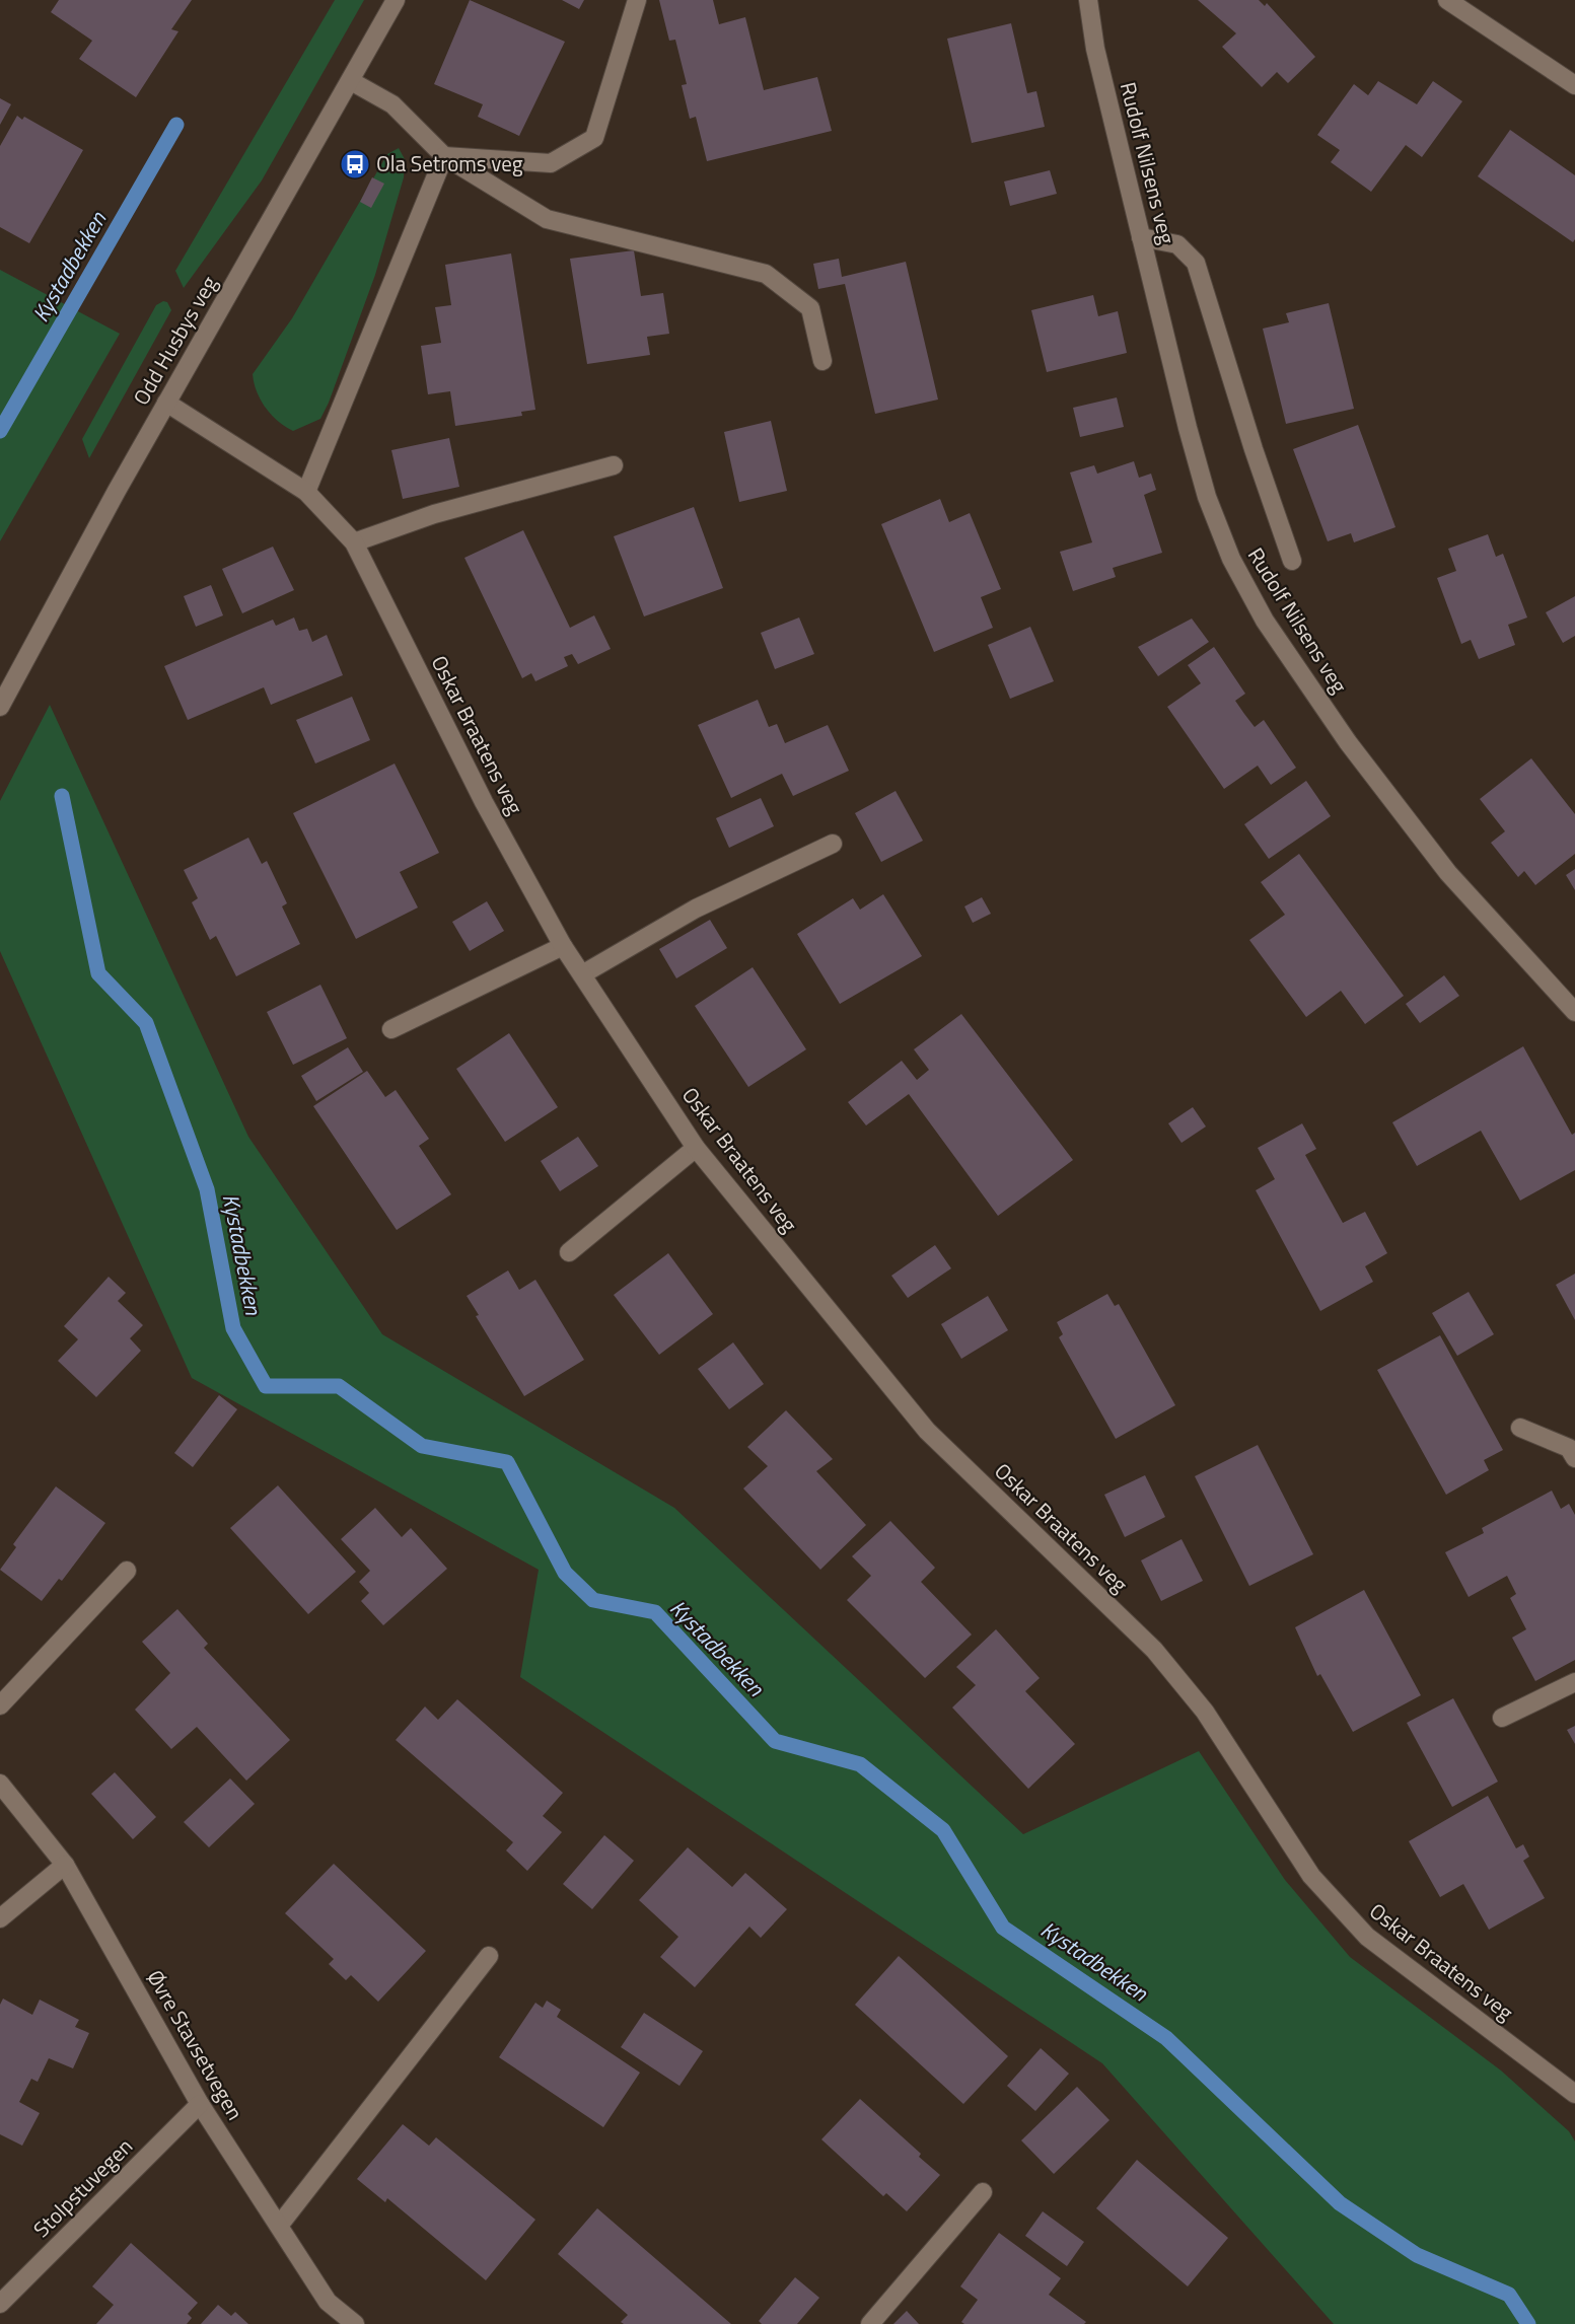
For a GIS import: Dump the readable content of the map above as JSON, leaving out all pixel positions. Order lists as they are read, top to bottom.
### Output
{
  "streets": {
    "street": [
      "Rudolf Nilsens veg",
      "Odd Husbys veg",
      "Oskar Braatens veg",
      "Øvre Stavsetvegen",
      "Stolpstuvegen"
    ]
  },
  "crossings": [
    ["Odd Husbys veg", "Oskar Braatens veg"],
    ["Øvre Stavsetvegen", "Stolpstuvegen"]
  ],
  "water": ["Kystadbekken"],
  "places": {
    "bus stop": ["Ola Setroms veg"]
  }
}
